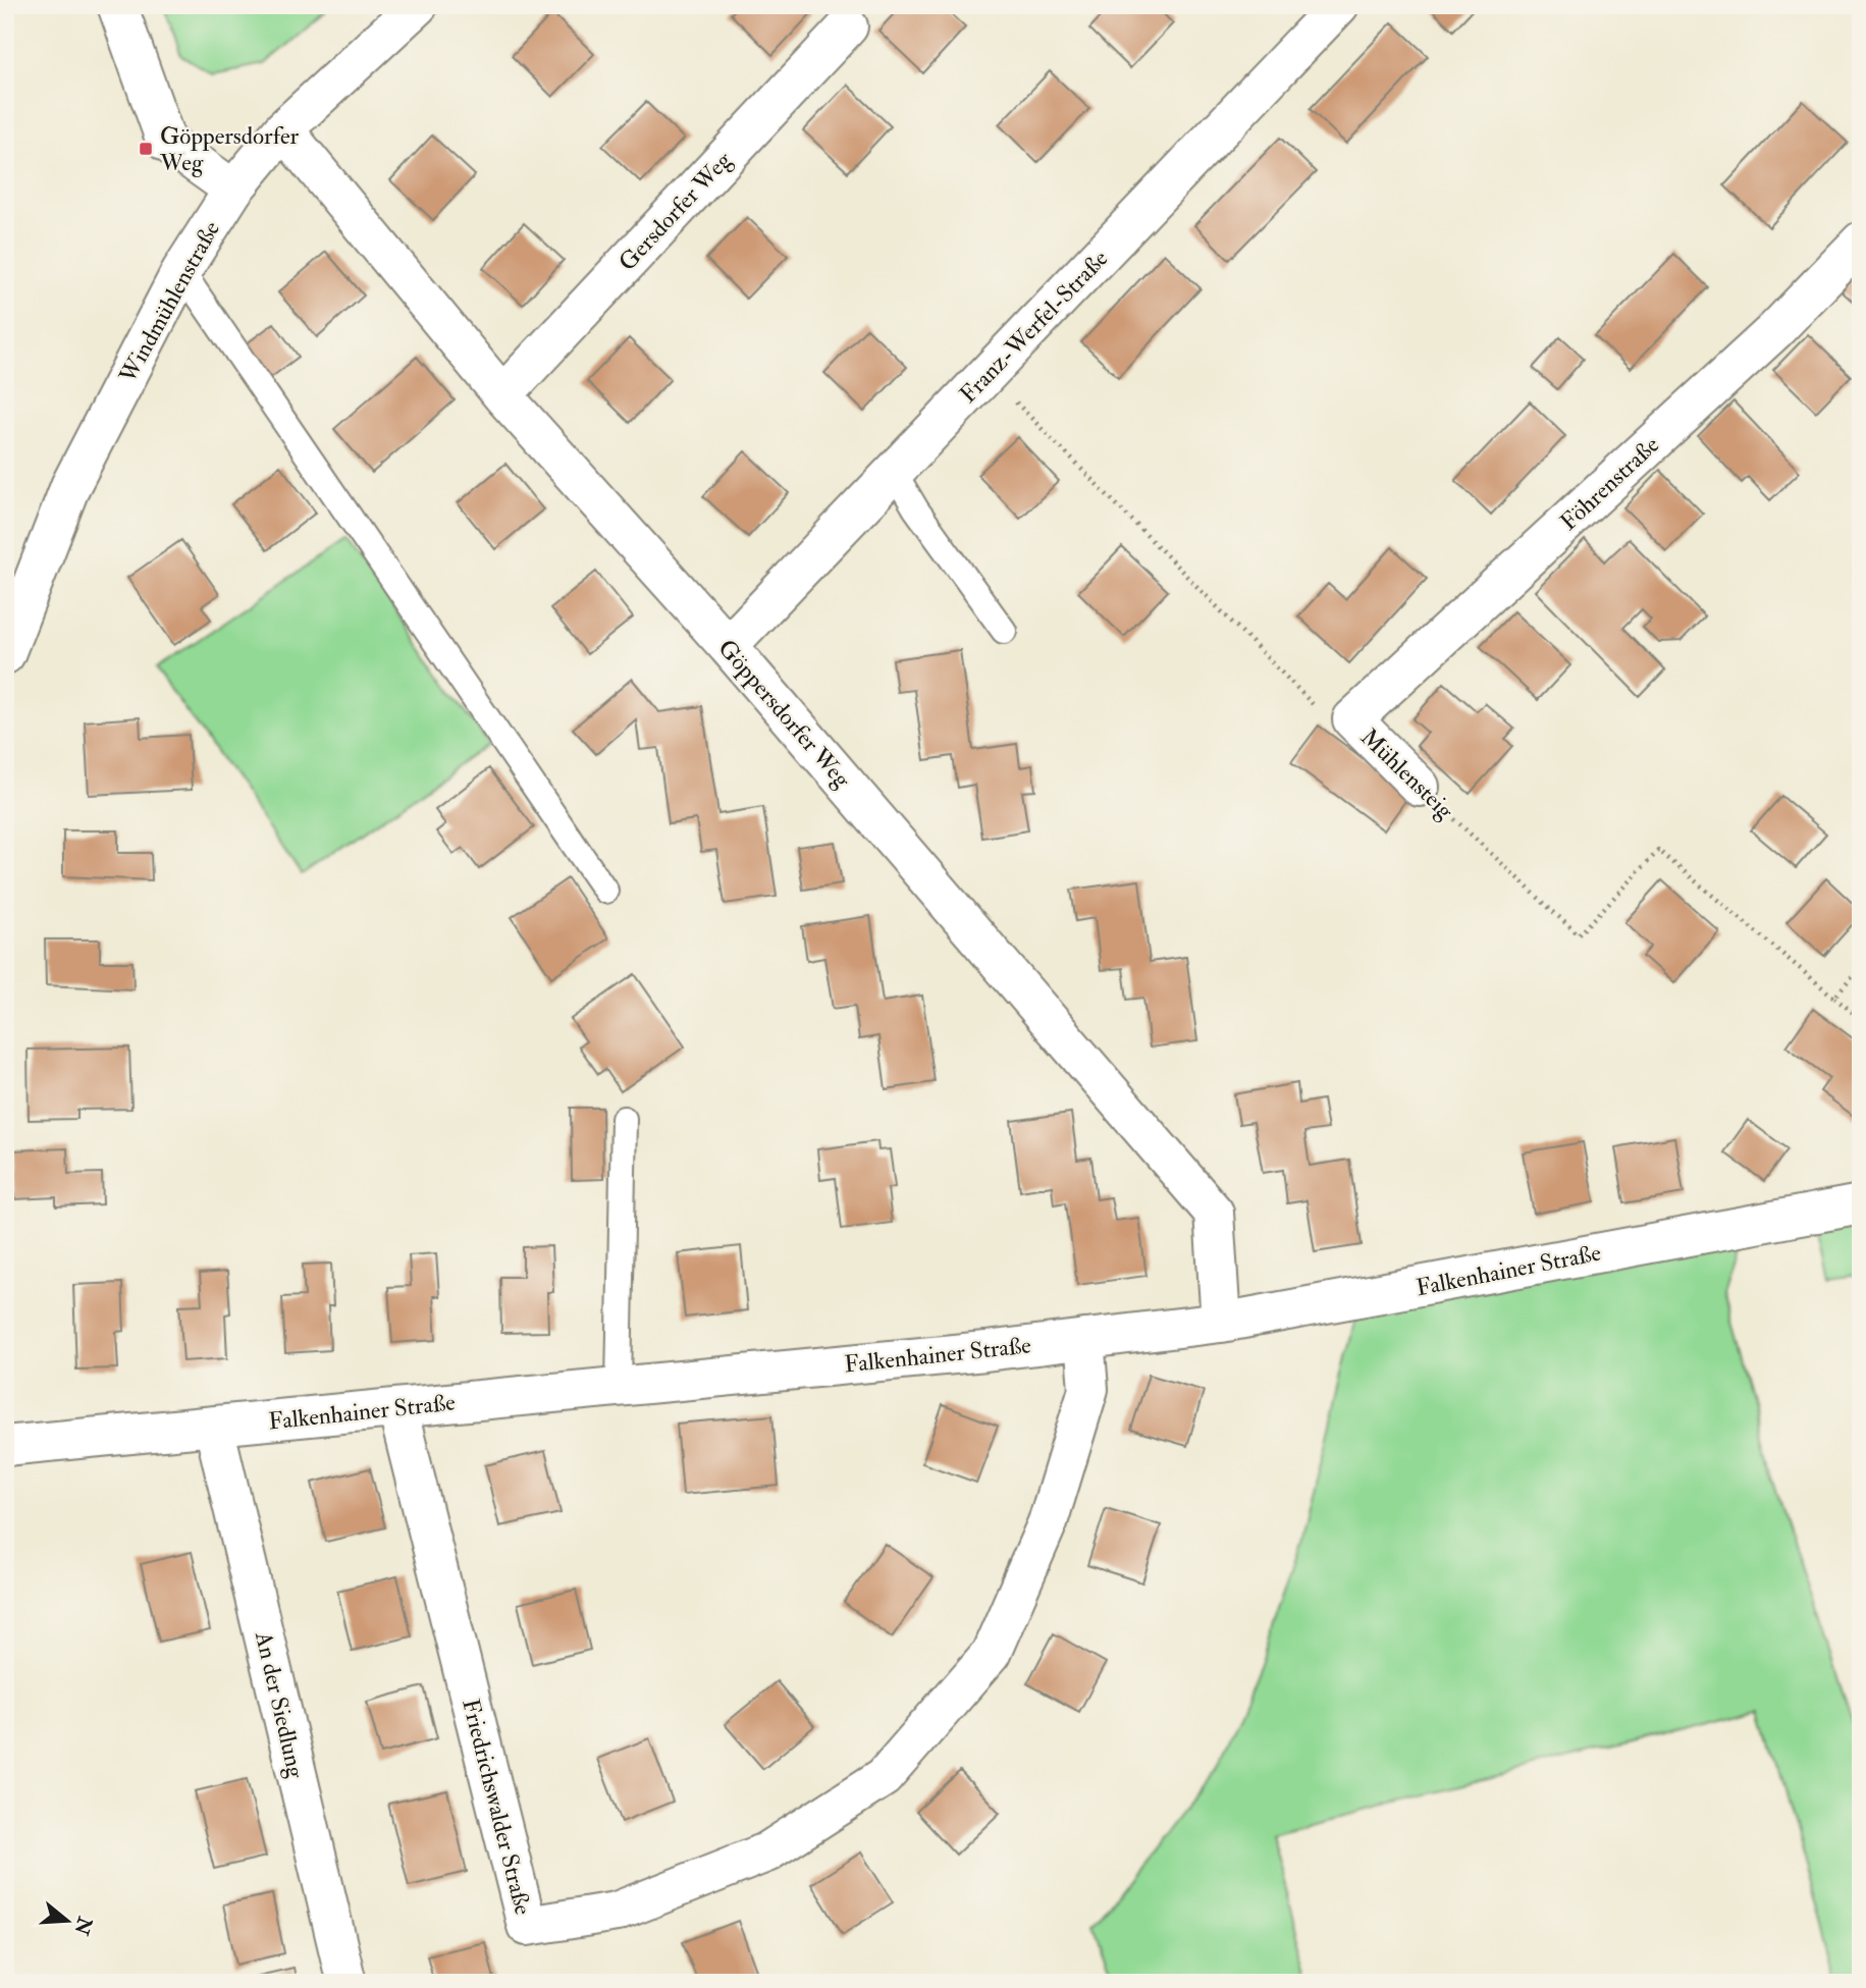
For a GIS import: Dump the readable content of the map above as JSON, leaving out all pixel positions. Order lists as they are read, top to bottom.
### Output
{
  "streets": {
    "street": [
      "Gersdorfer Weg",
      "Windmühlenstraße",
      "Franz-Werfel-Straße",
      "Föhrenstraße",
      "Göppersdorfer Weg",
      "Mühlensteig",
      "Falkenhainer Straße",
      "An der Siedlung",
      "Friedrichswalder Straße"
    ]
  },
  "crossings": [
    ["Gersdorfer Weg", "Göppersdorfer Weg"],
    ["Windmühlenstraße", "Göppersdorfer Weg"],
    ["Franz-Werfel-Straße", "Göppersdorfer Weg"],
    ["Franz-Werfel-Straße", "Mühlensteig"],
    ["Föhrenstraße", "Mühlensteig"],
    ["Göppersdorfer Weg", "Falkenhainer Straße"],
    ["Falkenhainer Straße", "An der Siedlung"],
    ["Falkenhainer Straße", "Friedrichswalder Straße"]
  ],
  "places": {
    "transit": ["Göppersdorfer Weg"]
  },
  "north": "right"
}
